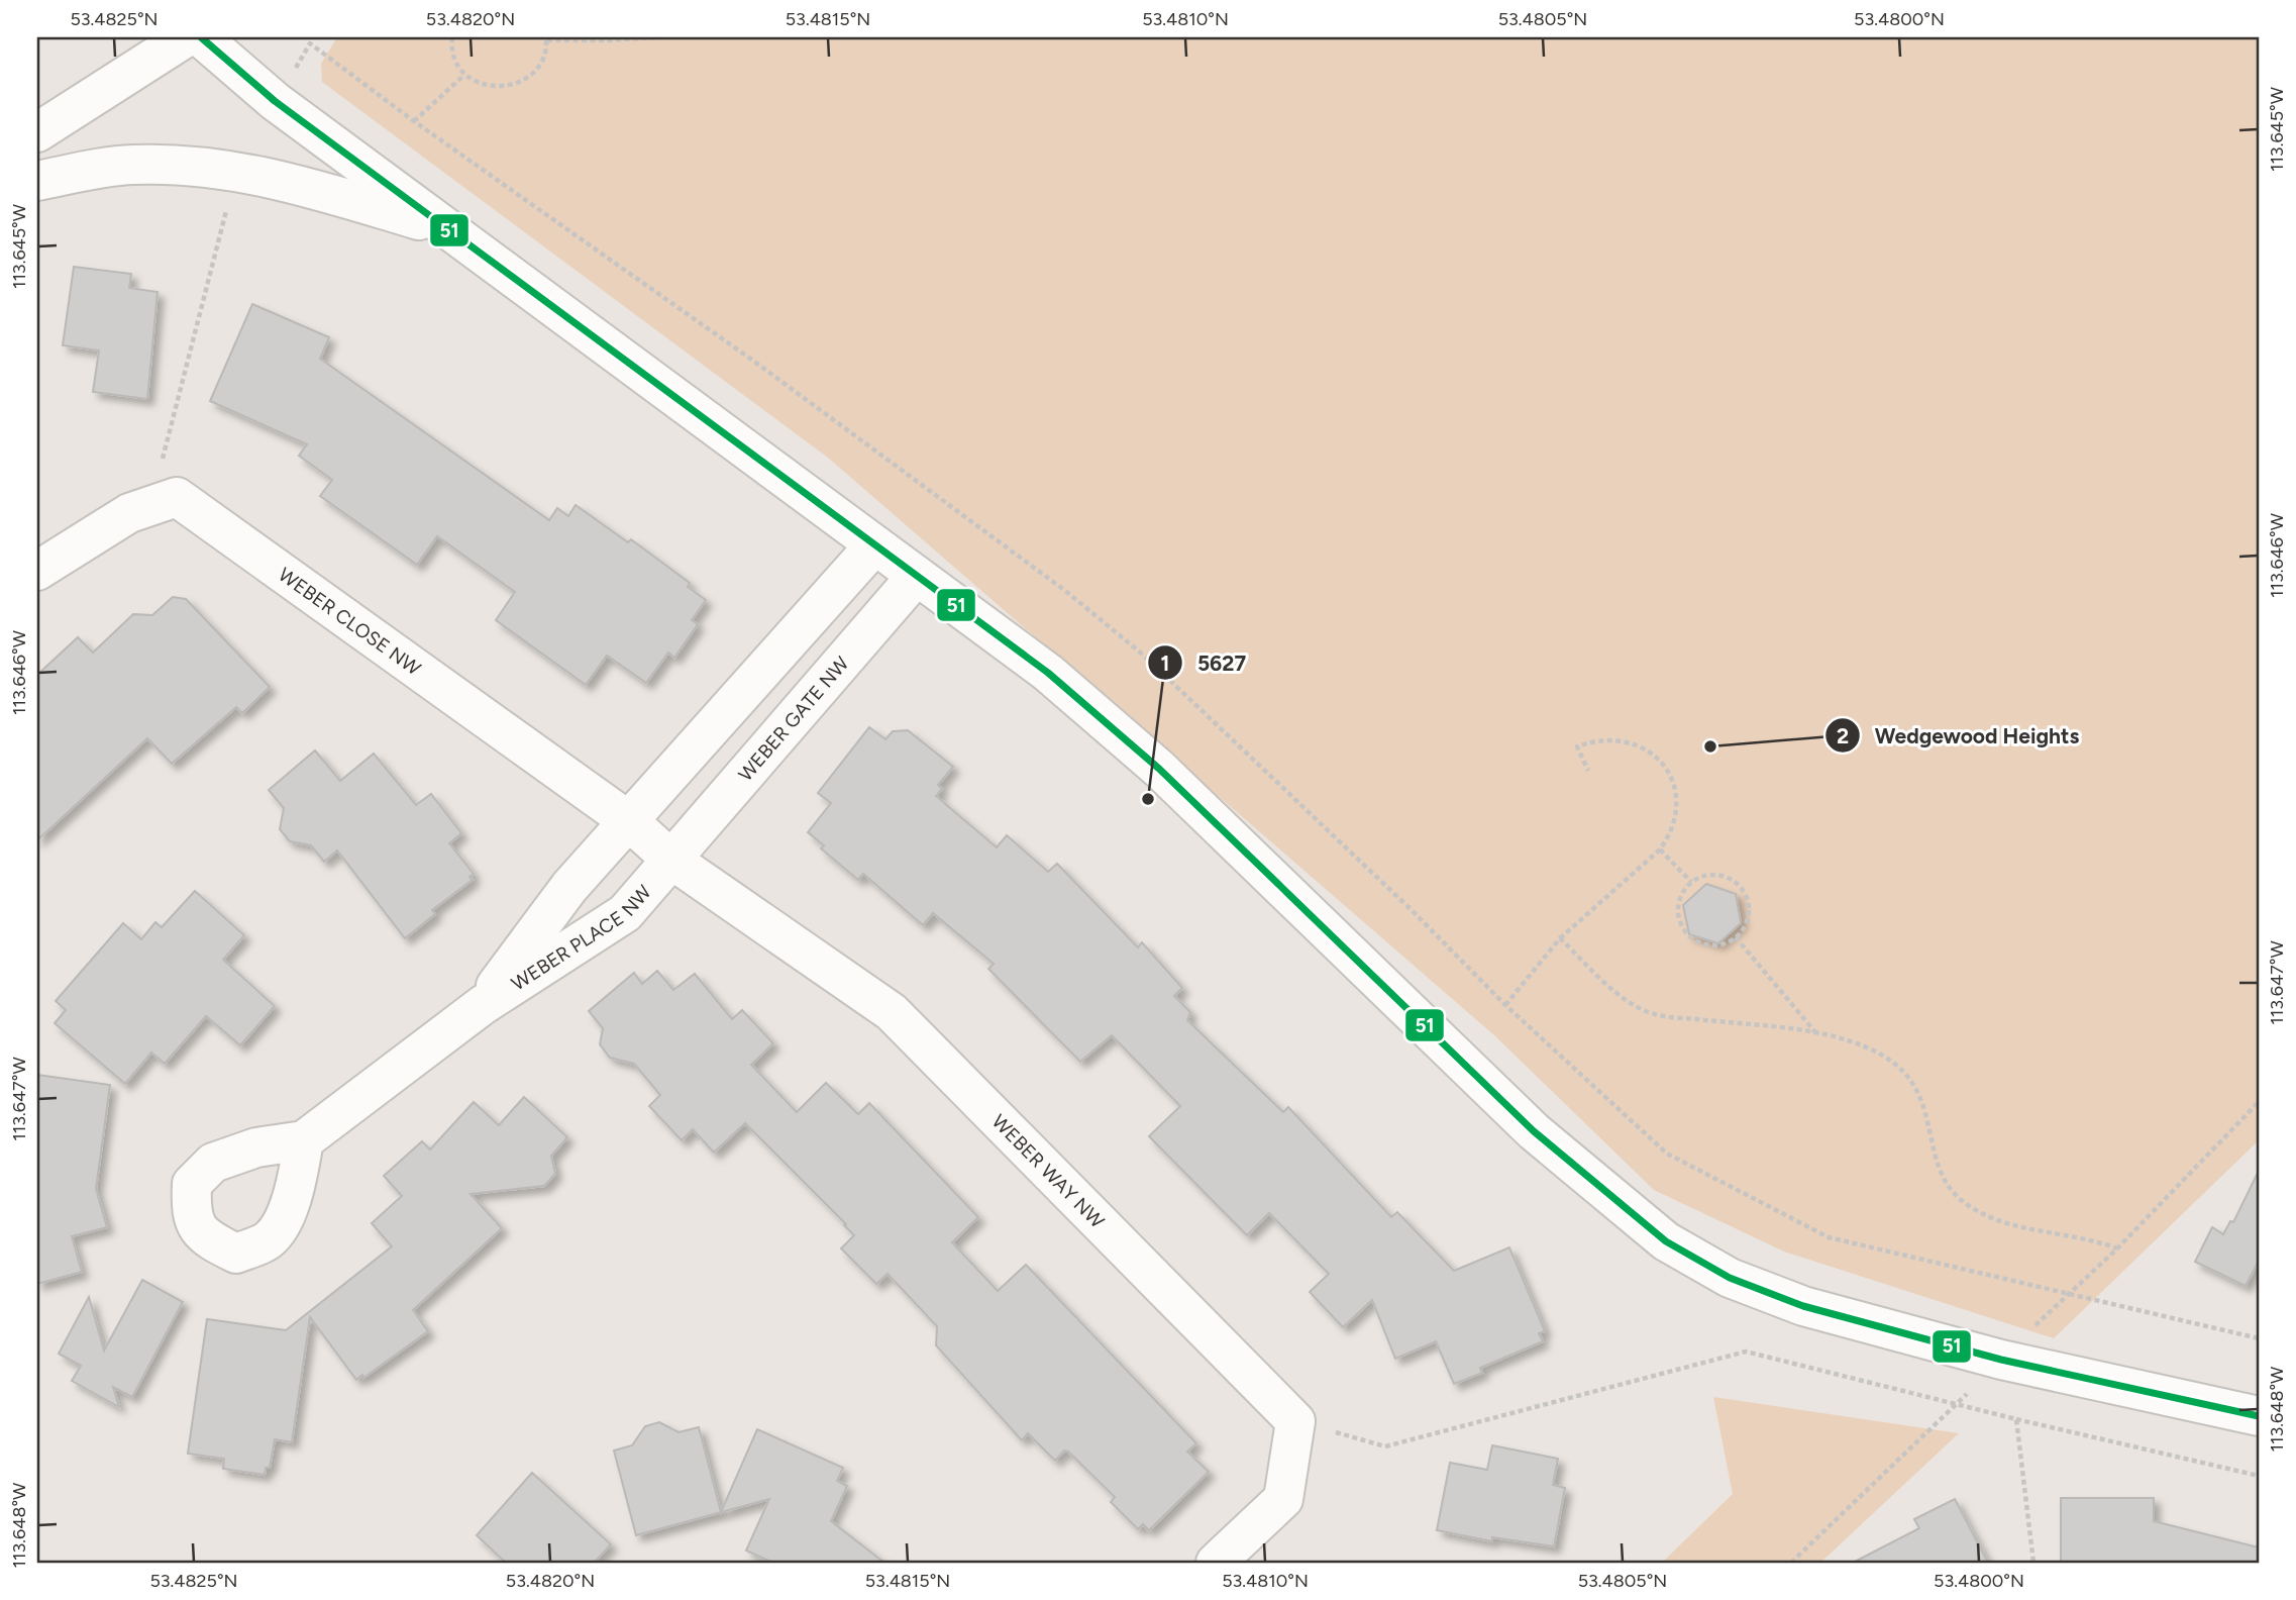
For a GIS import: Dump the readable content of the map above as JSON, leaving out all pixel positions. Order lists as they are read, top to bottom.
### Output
{
  "streets": {
    "street": [
      "WEBER CLOSE NW",
      "WEBER GATE NW",
      "WEBER PLACE NW",
      "WEBER WAY NW"
    ]
  },
  "crossings": [
    ["WEBER CLOSE NW", "WEBER GATE NW"],
    ["WEBER CLOSE NW", "WEBER PLACE NW"],
    ["WEBER CLOSE NW", "WEBER WAY NW"],
    ["WEBER GATE NW", "WEBER PLACE NW"],
    ["WEBER GATE NW", "WEBER WAY NW"],
    ["WEBER PLACE NW", "WEBER WAY NW"]
  ],
  "places": ["Wedgewood Heights", "5627"],
  "lines": ["transit line 51"],
  "coordinates": [
    "53.4825°N",
    "53.4820°N",
    "53.4815°N",
    "53.4810°N",
    "53.4805°N",
    "53.4800°N",
    "113.645°W",
    "113.646°W",
    "113.647°W",
    "113.648°W"
  ]
}
